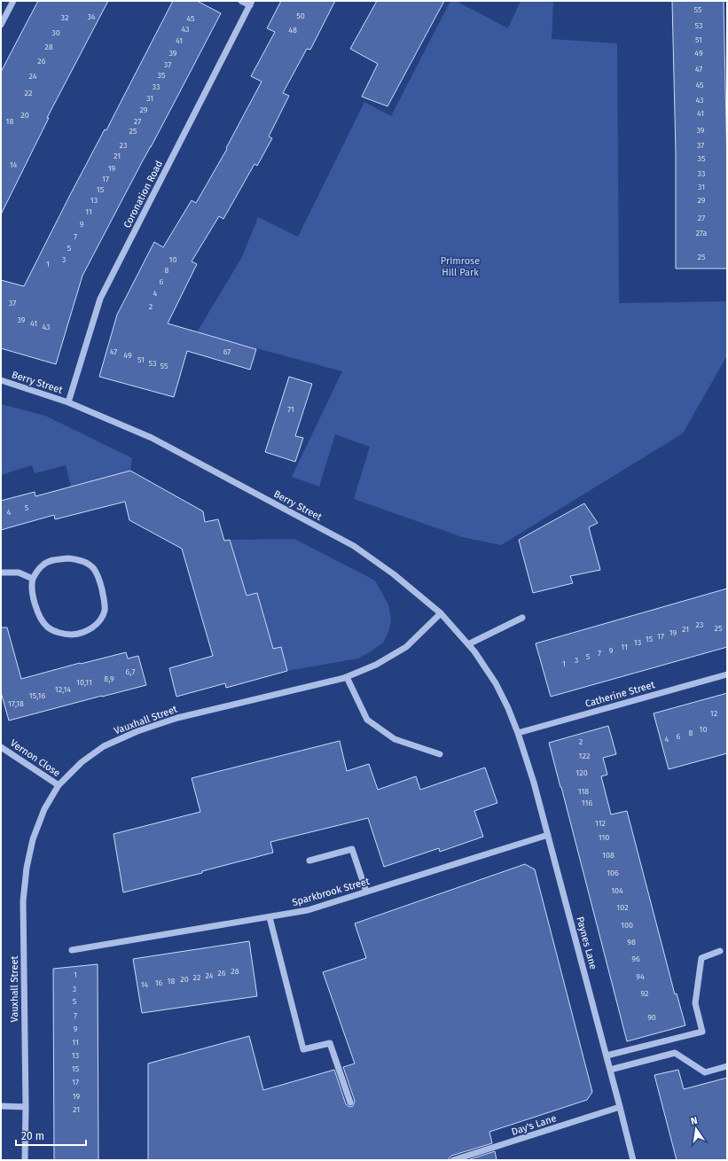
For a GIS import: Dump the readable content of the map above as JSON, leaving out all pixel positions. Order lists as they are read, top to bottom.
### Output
{
  "streets": {
    "street": [
      "Coronation Road",
      "Berry Street",
      "Catherine Street",
      "Vauxhall Street",
      "Vernon Close",
      "Sparkbrook Street",
      "Paynes Lane",
      "Day's Lane"
    ]
  },
  "crossings": [
    ["Coronation Road", "Berry Street"],
    ["Berry Street", "Catherine Street"],
    ["Berry Street", "Vauxhall Street"],
    ["Berry Street", "Paynes Lane"],
    ["Catherine Street", "Paynes Lane"],
    ["Vauxhall Street", "Vernon Close"],
    ["Sparkbrook Street", "Paynes Lane"],
    ["Paynes Lane", "Day's Lane"]
  ],
  "parks": ["Primrose Hill Park"],
  "house_numbers": [
    "55",
    "50",
    "34",
    "32",
    "45",
    "53",
    "43",
    "48",
    "30",
    "51",
    "41",
    "28",
    "39",
    "49",
    "26",
    "37",
    "47",
    "35",
    "24",
    "45",
    "33",
    "22",
    "31",
    "43",
    "29",
    "41",
    "20",
    "18",
    "27",
    "39",
    "25",
    "23",
    "37",
    "21",
    "35",
    "14",
    "19",
    "33",
    "17",
    "31",
    "15",
    "13",
    "29",
    "11",
    "27",
    "9",
    "27a",
    "7",
    "5",
    "25",
    "3",
    "10",
    "1",
    "8",
    "6",
    "4",
    "37",
    "2",
    "39",
    "41",
    "43",
    "47",
    "67",
    "49",
    "51",
    "53",
    "55",
    "71",
    "5",
    "4",
    "23",
    "25",
    "21",
    "19",
    "17",
    "15",
    "13",
    "11",
    "9",
    "7",
    "5",
    "3",
    "1",
    "6,7",
    "8,9",
    "10,11",
    "12,14",
    "15,16",
    "17,18",
    "12",
    "10",
    "8",
    "6",
    "4",
    "2",
    "122",
    "120",
    "118",
    "116",
    "112",
    "110",
    "108",
    "106",
    "104",
    "102",
    "100",
    "98",
    "96",
    "28",
    "26",
    "1",
    "24",
    "94",
    "22",
    "20",
    "18",
    "16",
    "14",
    "3",
    "92",
    "5",
    "7",
    "90",
    "9",
    "11",
    "13",
    "15",
    "17",
    "19",
    "21"
  ],
  "scale_bar": "20 m",
  "north": "top"
}
